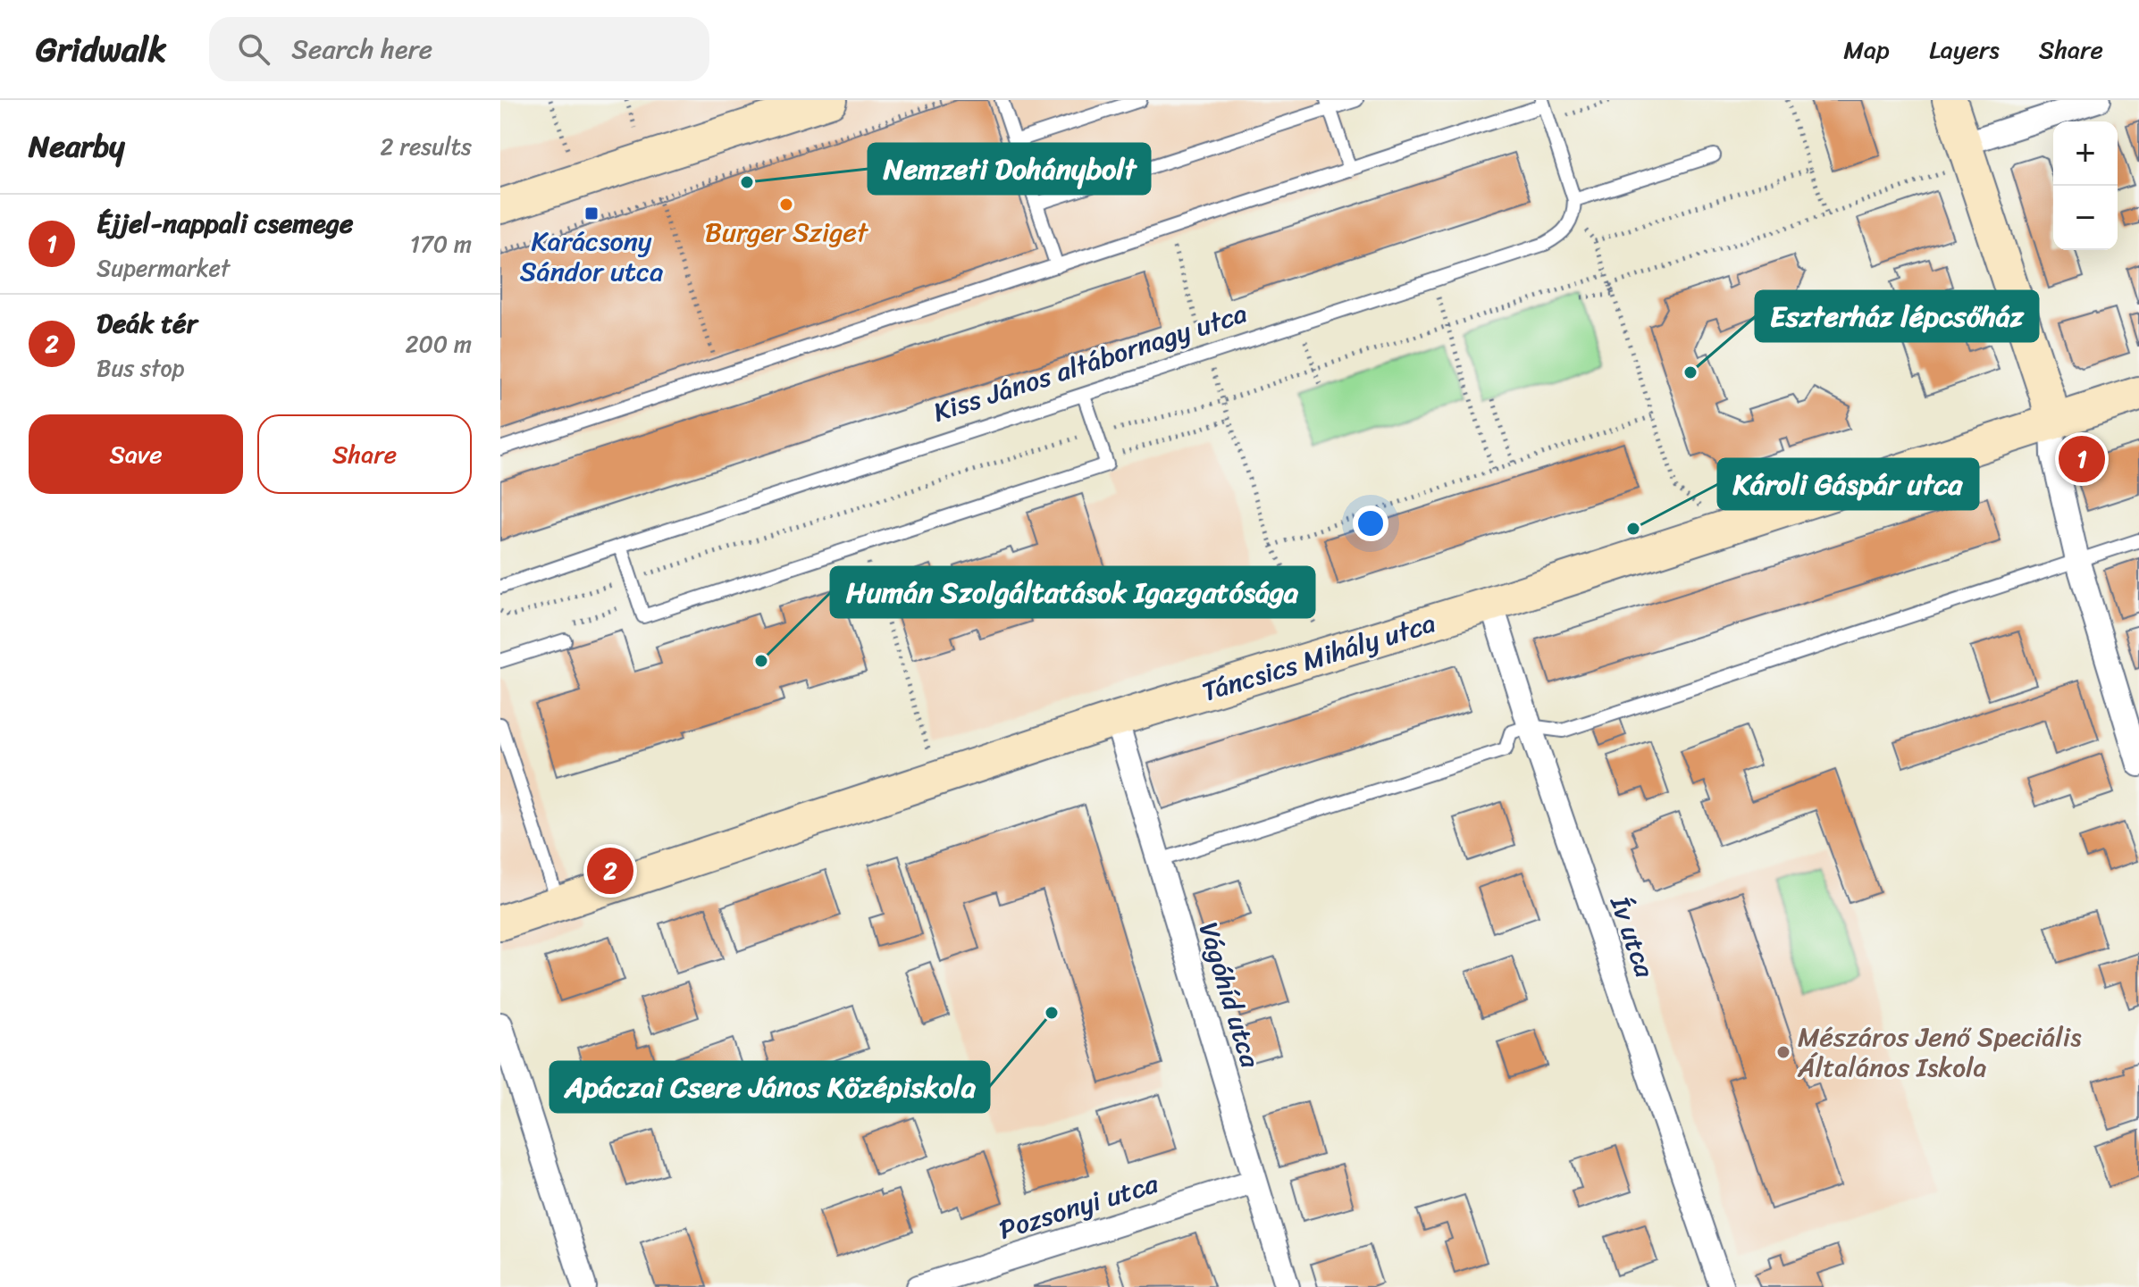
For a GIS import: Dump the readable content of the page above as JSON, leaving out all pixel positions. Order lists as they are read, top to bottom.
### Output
{
  "streets": {
    "street": [
      "Táncsics Mihály utca",
      "Ív utca",
      "Vágóhíd utca",
      "Pozsonyi utca"
    ],
    "lane": ["Kiss János altábornagy utca"]
  },
  "crossings": [
    ["Táncsics Mihály utca", "Ív utca"],
    ["Táncsics Mihály utca", "Vágóhíd utca"],
    ["Vágóhíd utca", "Pozsonyi utca"]
  ],
  "places": {
    "other": [
      "Nemzeti Dohánybolt",
      "Burger Sziget",
      "Eszterház lépcsőház",
      "Károli Gáspár utca",
      "Humán Szolgáltatások Igazgatósága",
      "Apáczai Csere János Középiskola",
      "Mészáros Jenő Speciális Általános Iskola"
    ],
    "transit": ["Karácsony Sándor utca"]
  },
  "page": {
    "header": "Gridwalk",
    "search": "Search here",
    "nav": ["Map", "Layers", "Share"],
    "heading": ["Nearby", "2 results"],
    "map_buttons": ["+", "−"],
    "list": [
      {
        "mark": "1",
        "name": "Éjjel-nappali csemege",
        "note": "Supermarket",
        "value": "170 m"
      },
      {
        "mark": "2",
        "name": "Deák tér",
        "note": "Bus stop",
        "value": "200 m"
      }
    ],
    "buttons": ["Save", "Share"],
    "pins": ["1", "2"]
  }
}
